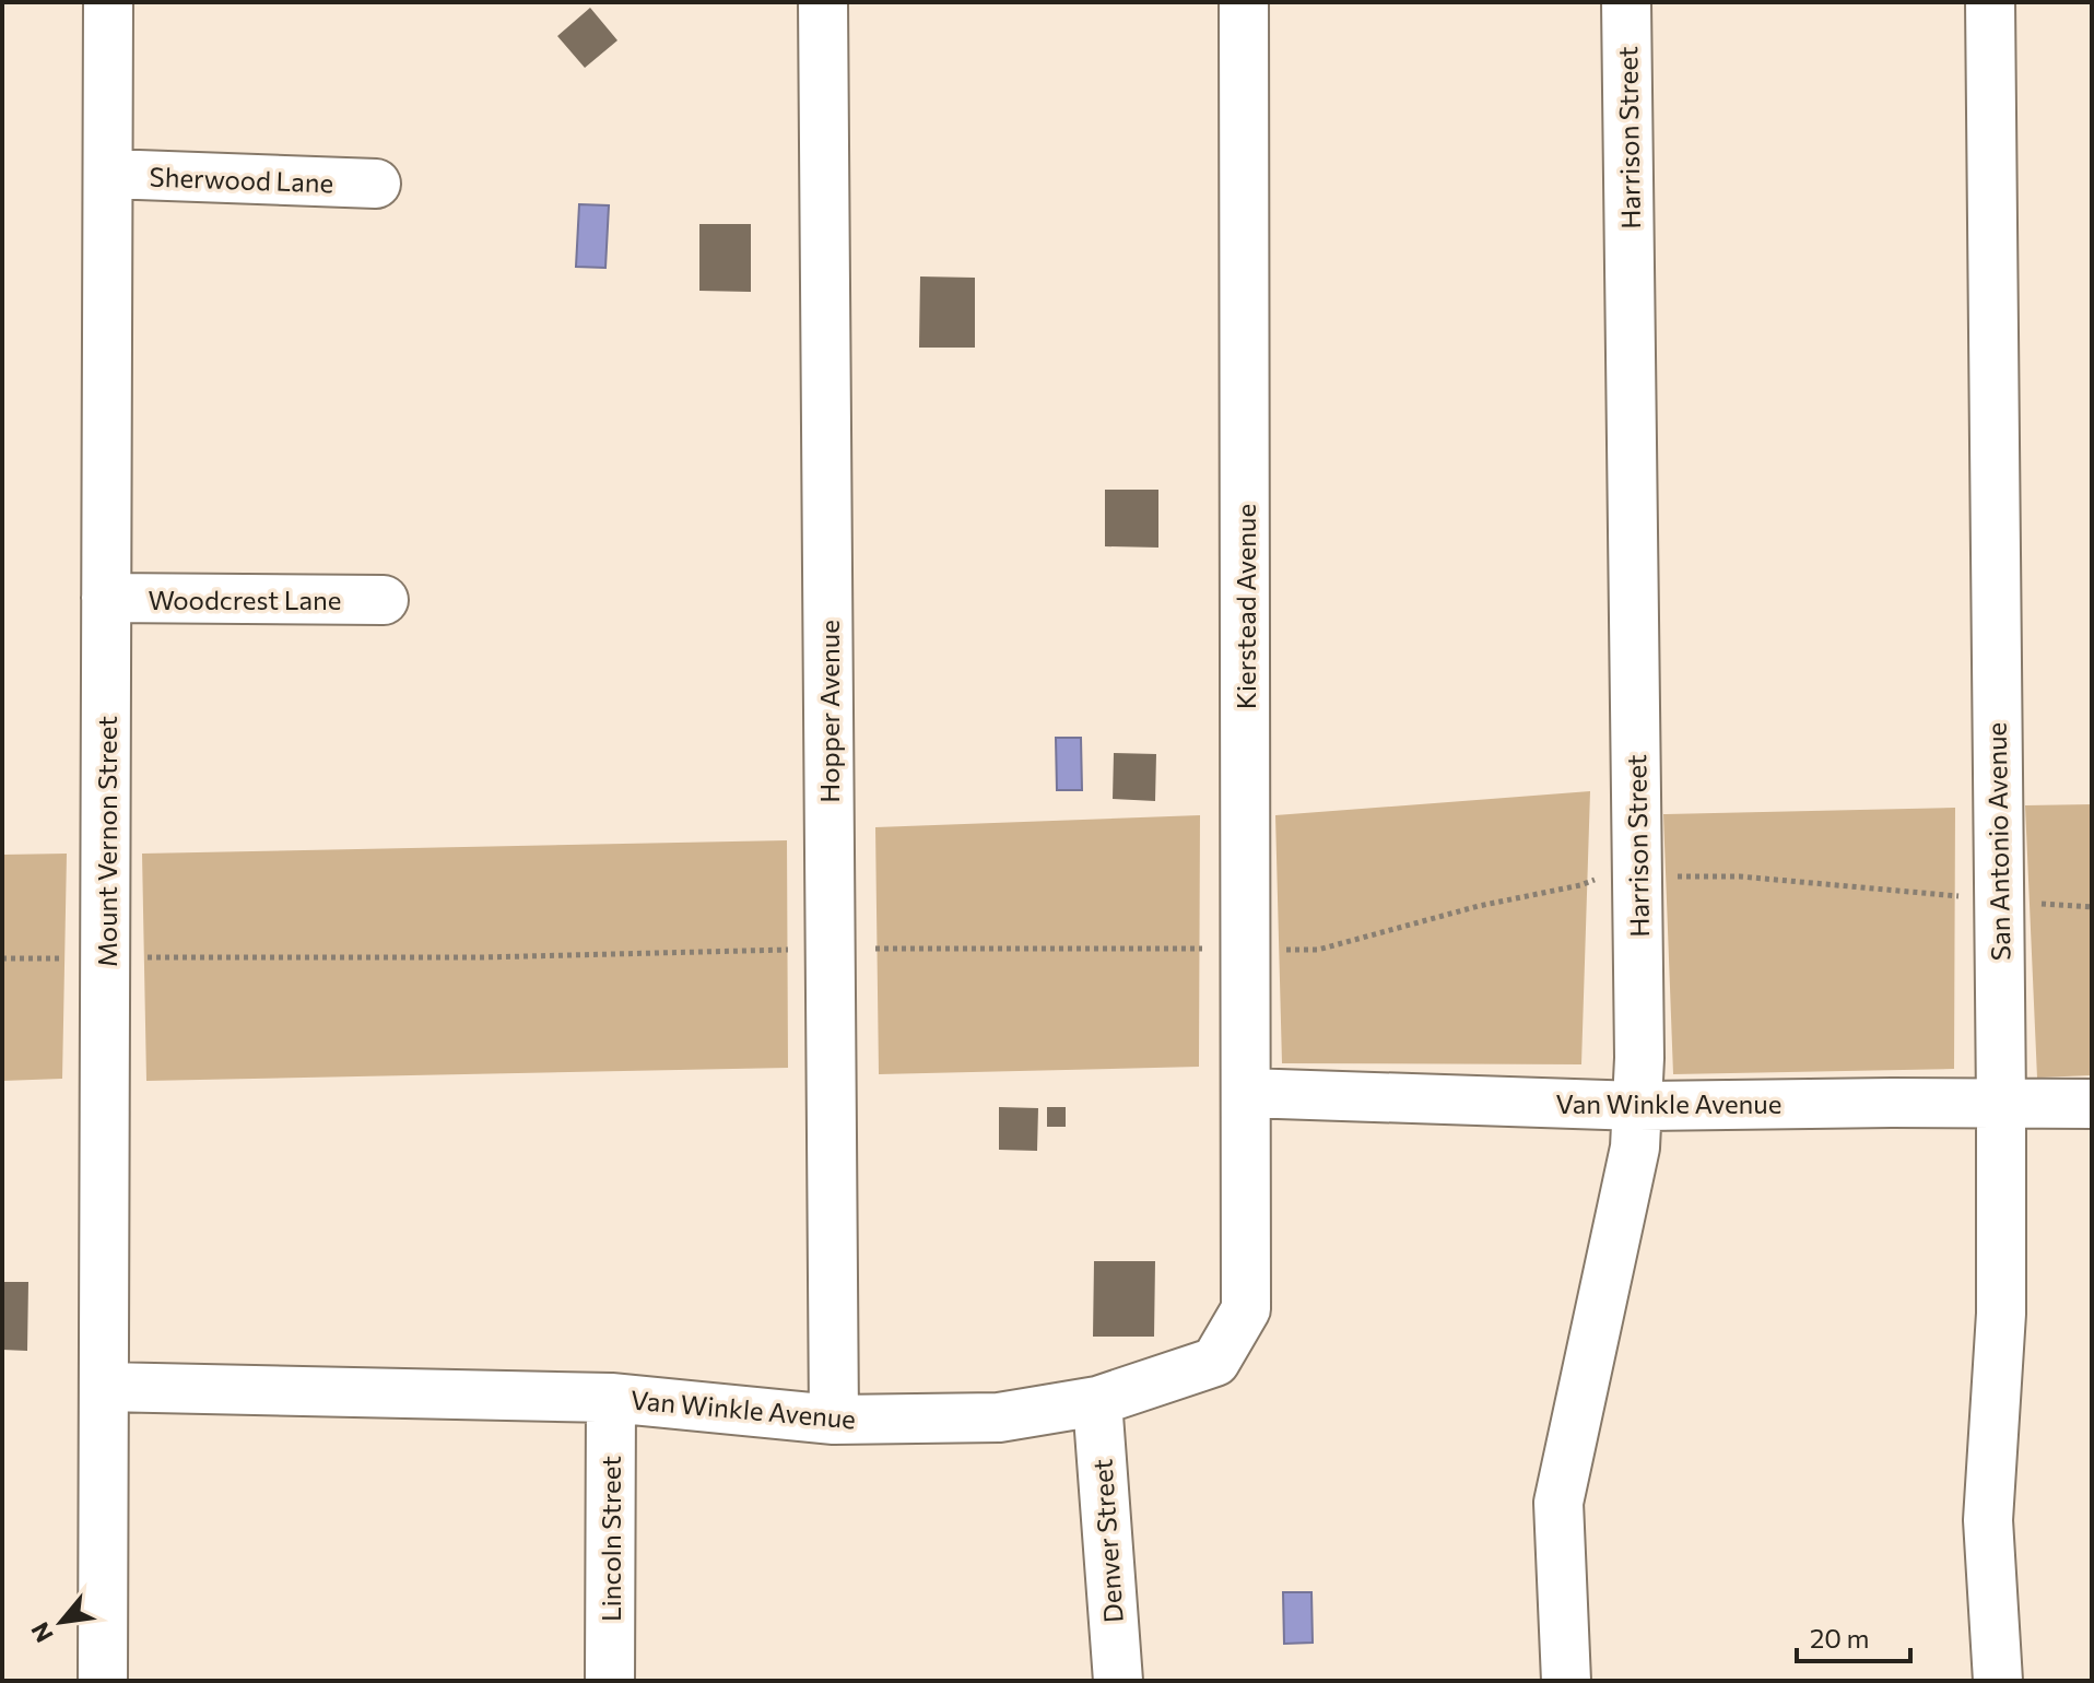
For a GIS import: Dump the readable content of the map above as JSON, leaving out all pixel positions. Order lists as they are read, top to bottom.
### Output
{
  "streets": {
    "street": [
      "Harrison Street",
      "Sherwood Lane",
      "Woodcrest Lane",
      "Kierstead Avenue",
      "Hopper Avenue",
      "Mount Vernon Street",
      "San Antonio Avenue",
      "Van Winkle Avenue",
      "Lincoln Street",
      "Denver Street"
    ]
  },
  "crossings": [
    ["Harrison Street", "Van Winkle Avenue"],
    ["Sherwood Lane", "Mount Vernon Street"],
    ["Woodcrest Lane", "Mount Vernon Street"],
    ["Kierstead Avenue", "Van Winkle Avenue"],
    ["Hopper Avenue", "Van Winkle Avenue"],
    ["Mount Vernon Street", "Van Winkle Avenue"],
    ["San Antonio Avenue", "Van Winkle Avenue"],
    ["Van Winkle Avenue", "Lincoln Street"],
    ["Van Winkle Avenue", "Denver Street"]
  ],
  "scale_bar": "20 m",
  "north": "bottom left"
}
